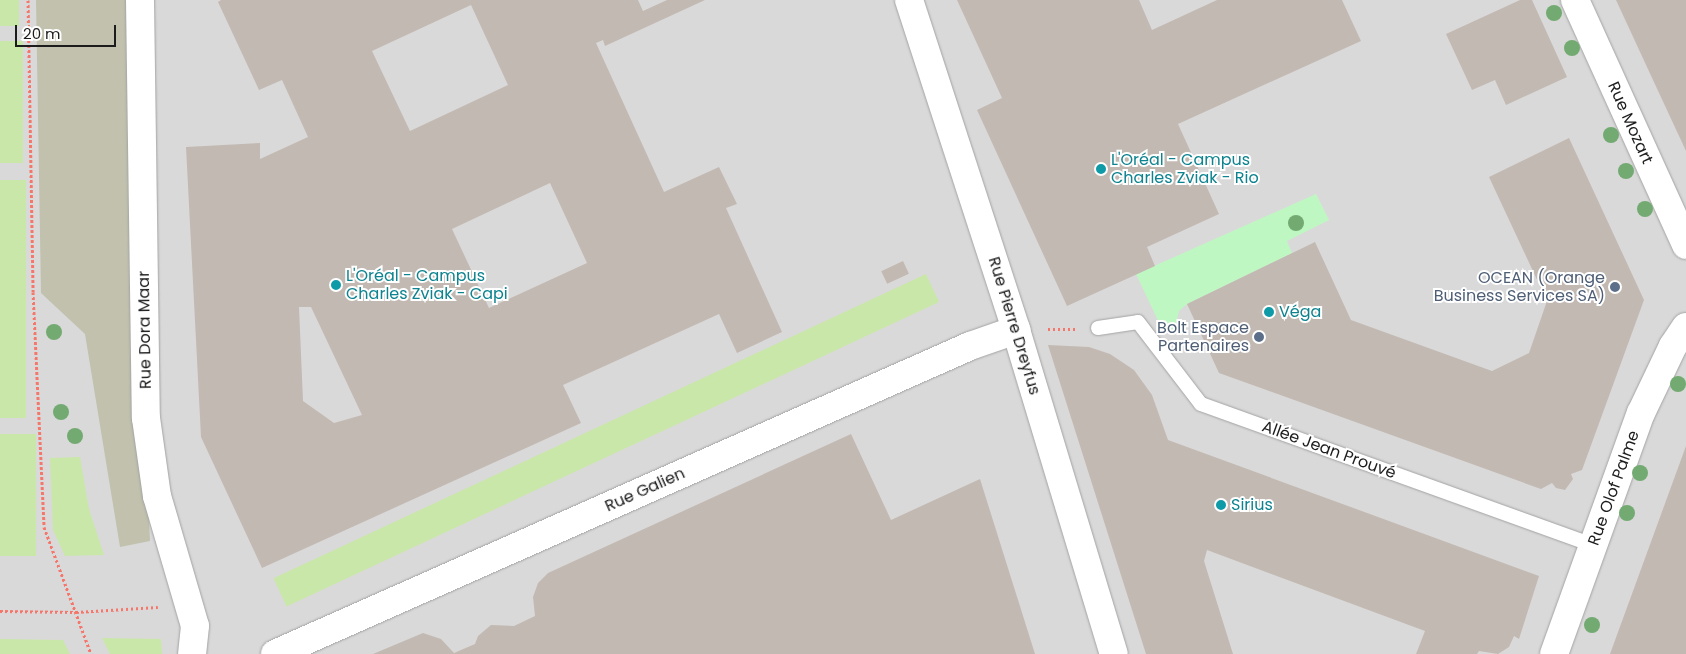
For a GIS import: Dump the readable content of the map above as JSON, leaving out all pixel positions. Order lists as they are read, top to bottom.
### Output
{
  "streets": {
    "street": [
      "Rue Mozart",
      "Rue Pierre Dreyfus",
      "Rue Dora Maar",
      "Rue Olof Palme",
      "Rue Galien"
    ],
    "lane": ["Allée Jean Prouvé"]
  },
  "crossings": [
    ["Rue Pierre Dreyfus", "Rue Galien"],
    ["Allée Jean Prouvé", "Rue Olof Palme"]
  ],
  "places": [
    "L'Oréal - Campus Charles Zviak - Rio",
    "L'Oréal - Campus Charles Zviak - Capi",
    "OCEAN (Orange Business Services SA)",
    "Véga",
    "Bolt Espace Partenaires",
    "Sirius"
  ],
  "scale_bar": "20 m"
}
